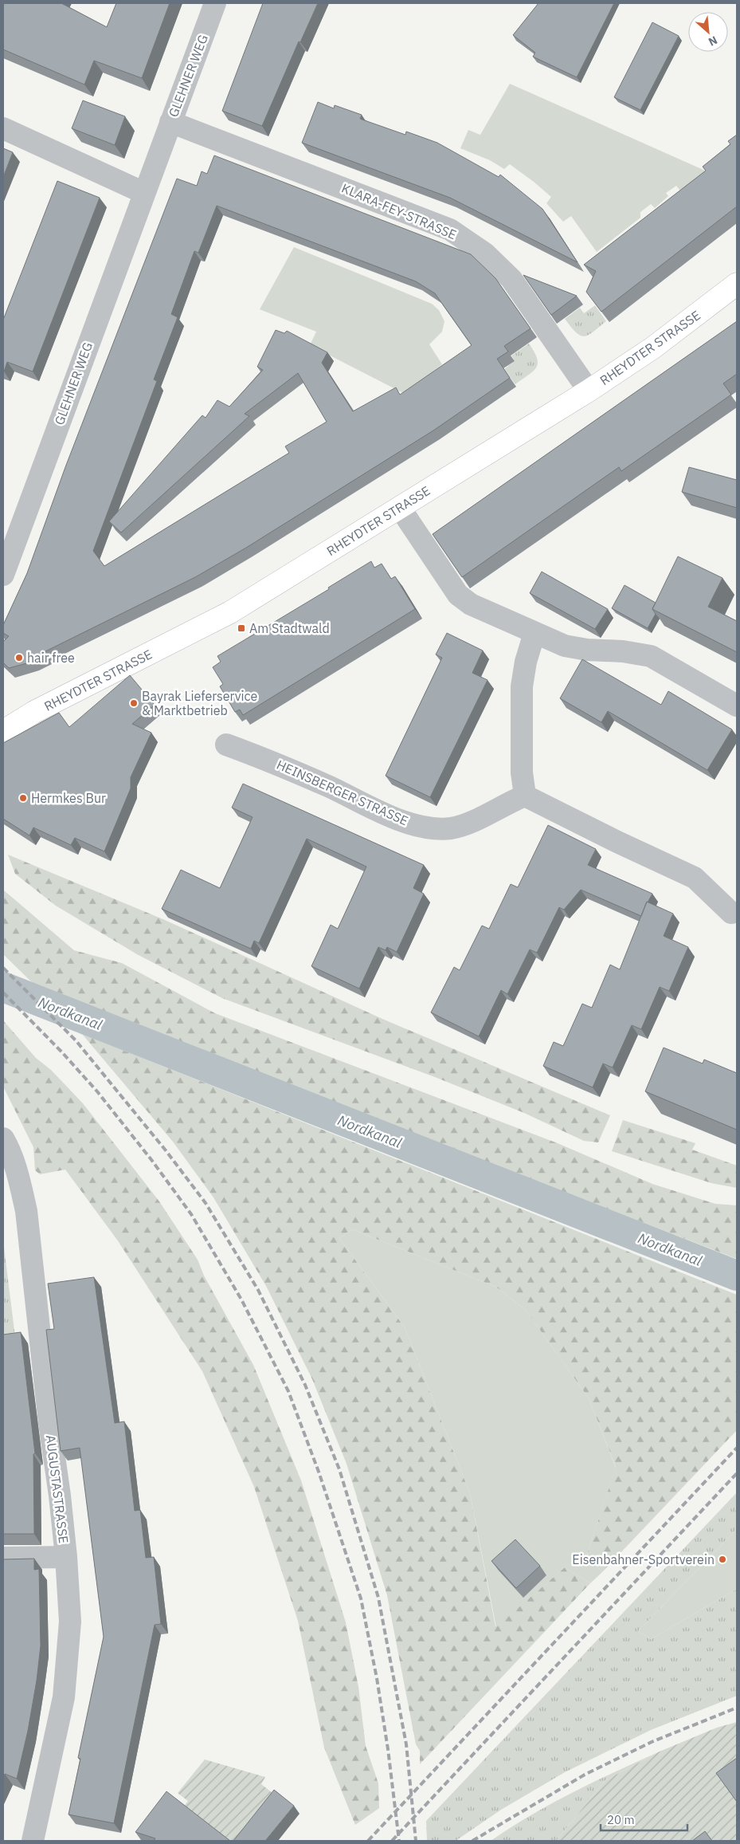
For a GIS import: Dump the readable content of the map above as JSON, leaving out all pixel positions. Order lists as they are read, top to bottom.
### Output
{
  "streets": {
    "main road": ["RHEYDTER STRASSE"],
    "street": [
      "GLEHNER WEG",
      "KLARA-FEY-STRASSE",
      "HEINSBERGER STRASSE",
      "AUGUSTASTRASSE"
    ]
  },
  "crossings": [
    ["GLEHNER WEG", "KLARA-FEY-STRASSE"],
    ["KLARA-FEY-STRASSE", "RHEYDTER STRASSE"]
  ],
  "water": ["Nordkanal"],
  "places": {
    "transit": ["Am Stadtwald"],
    "other": [
      "hair free",
      "Bayrak Lieferservice & Marktbetrieb",
      "Hermkes Bur",
      "Eisenbahner-Sportverein"
    ]
  },
  "scale_bar": "20 m",
  "north": "bottom right"
}
